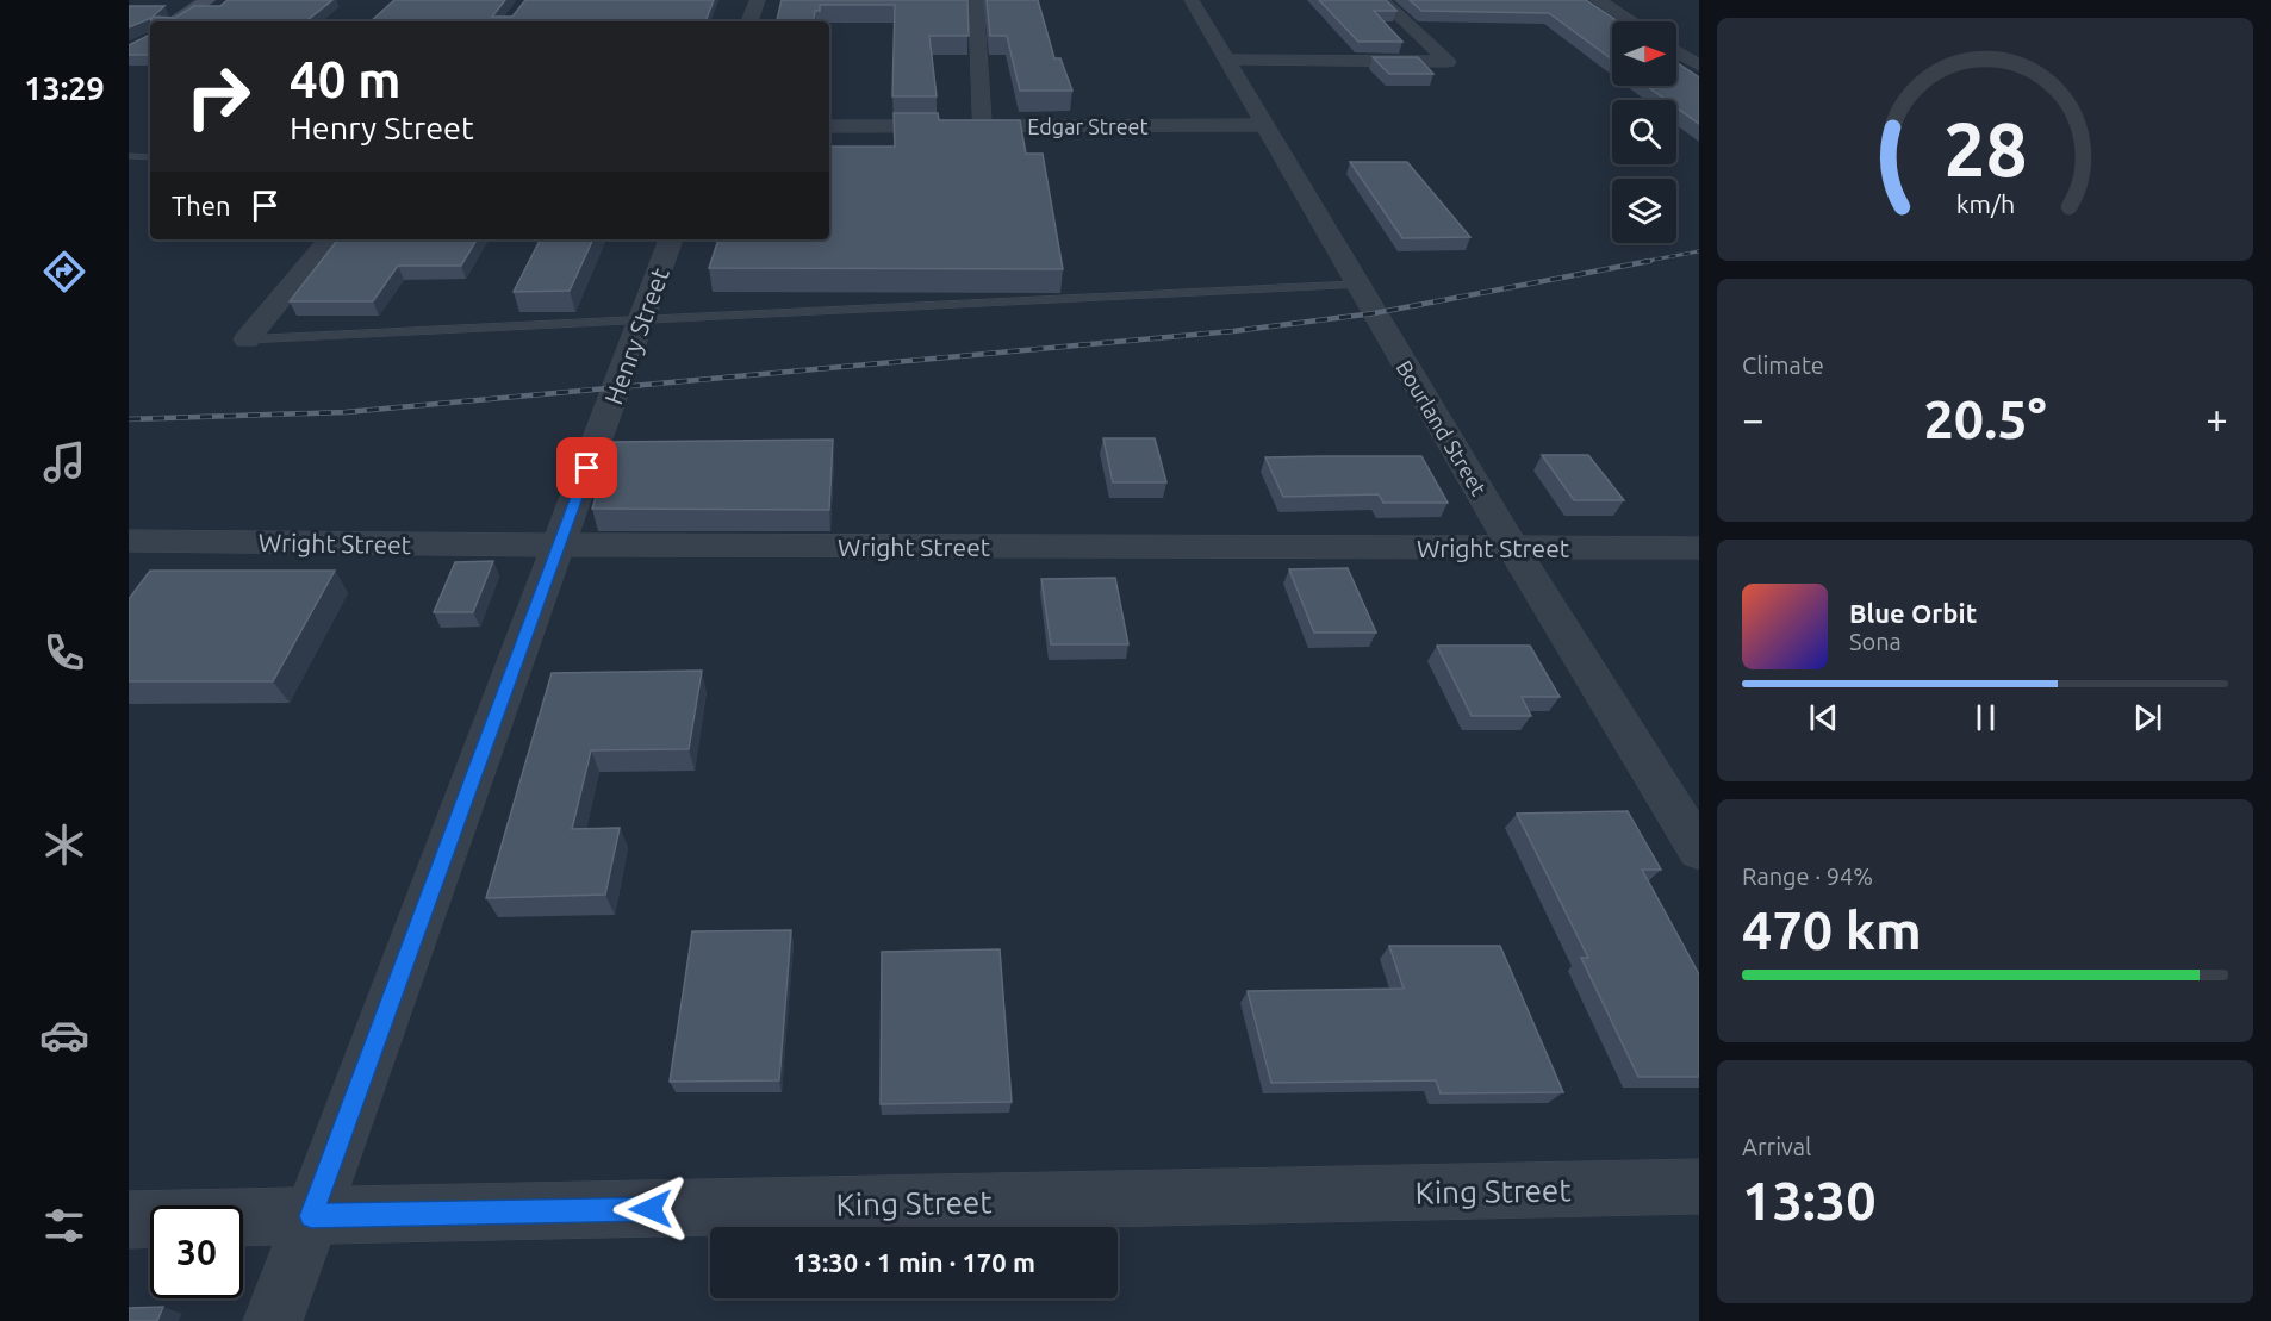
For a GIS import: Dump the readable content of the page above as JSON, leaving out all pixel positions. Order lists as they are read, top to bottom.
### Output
{
  "streets": {
    "street": [
      "Edgar Street",
      "Henry Street",
      "Bourland Street",
      "Wright Street",
      "King Street"
    ]
  },
  "crossings": [
    ["Edgar Street", "Bourland Street"],
    ["Henry Street", "Wright Street"],
    ["Henry Street", "King Street"],
    ["Bourland Street", "Wright Street"]
  ],
  "north": "right",
  "page": {
    "tabs": "13:29",
    "turn": ["40 m", "Henry Street"],
    "then": "Then",
    "tile": [
      "Climate",
      ["Range · 94%", "470 km"],
      ["Arrival", "13:30"]
    ],
    "heat": ["−", "20.5°", "+"],
    "song": ["Blue Orbit", "Sona"],
    "limit": "30",
    "trip": "13:30 · 1 min · 170 m",
    "gauge": ["28", "km/h"]
  }
}
